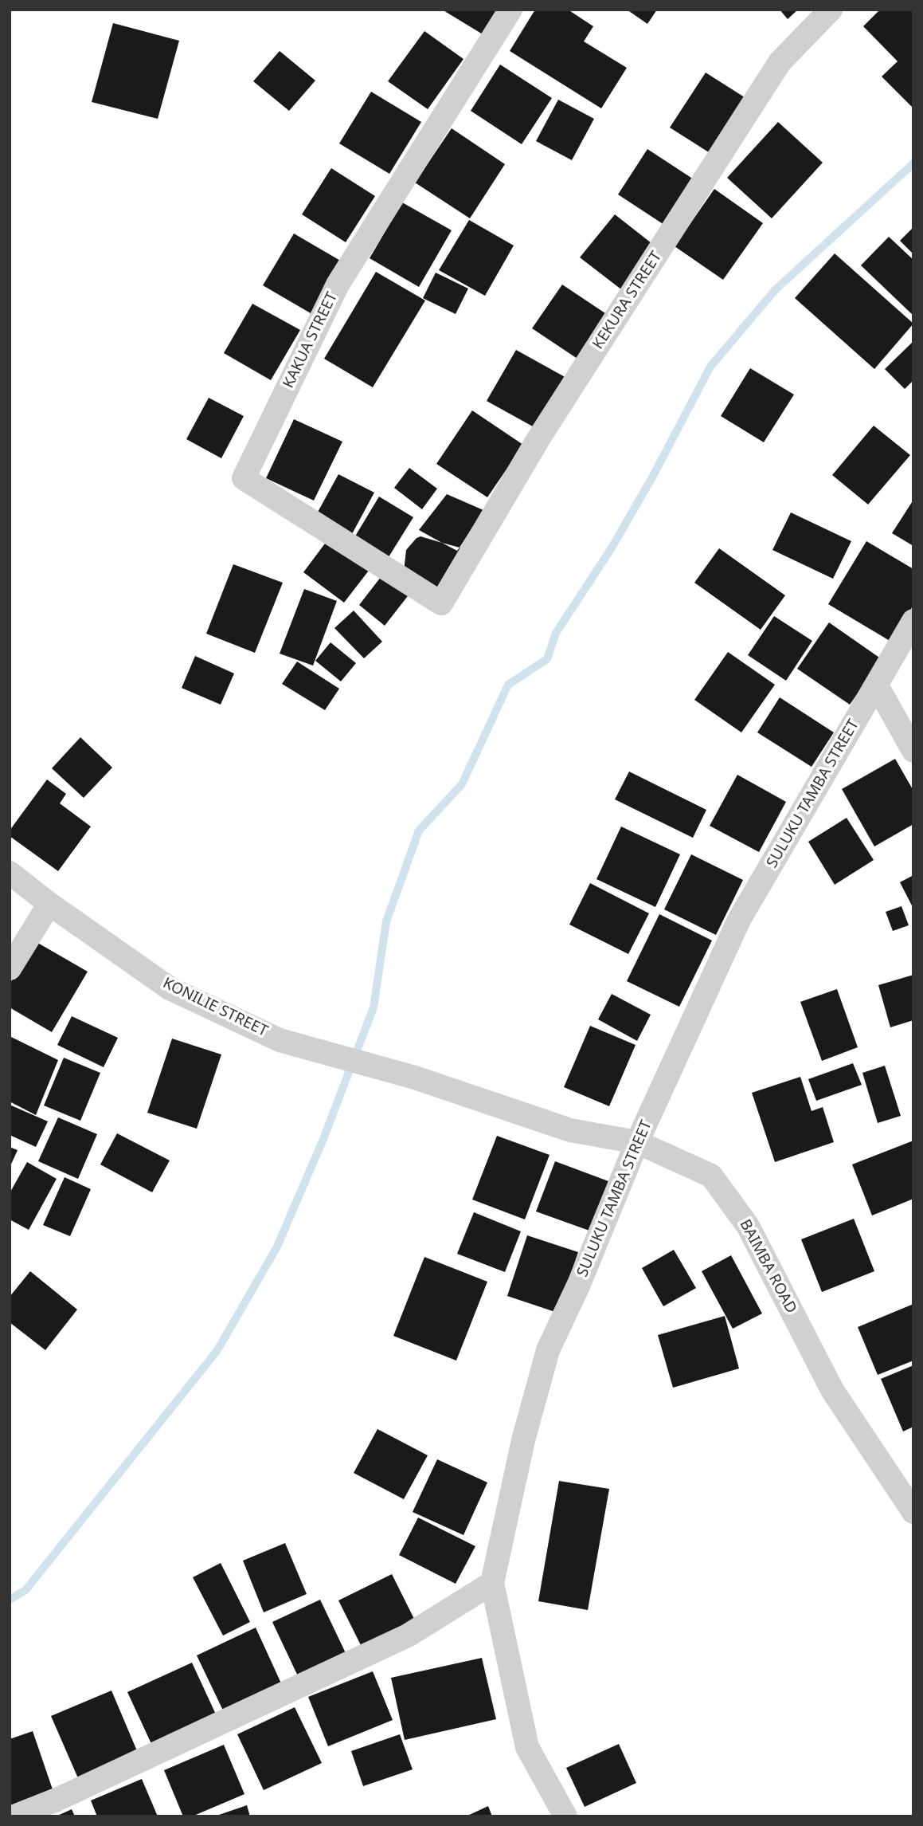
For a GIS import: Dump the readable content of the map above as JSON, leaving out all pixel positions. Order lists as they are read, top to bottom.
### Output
{
  "streets": {
    "street": [
      "KEKURA STREET",
      "KAKUA STREET",
      "SULUKU TAMBA STREET",
      "KONILIE STREET",
      "BAIMBA ROAD"
    ]
  },
  "crossings": [
    ["KEKURA STREET", "KAKUA STREET"],
    ["SULUKU TAMBA STREET", "BAIMBA ROAD"],
    ["KONILIE STREET", "BAIMBA ROAD"]
  ]
}
